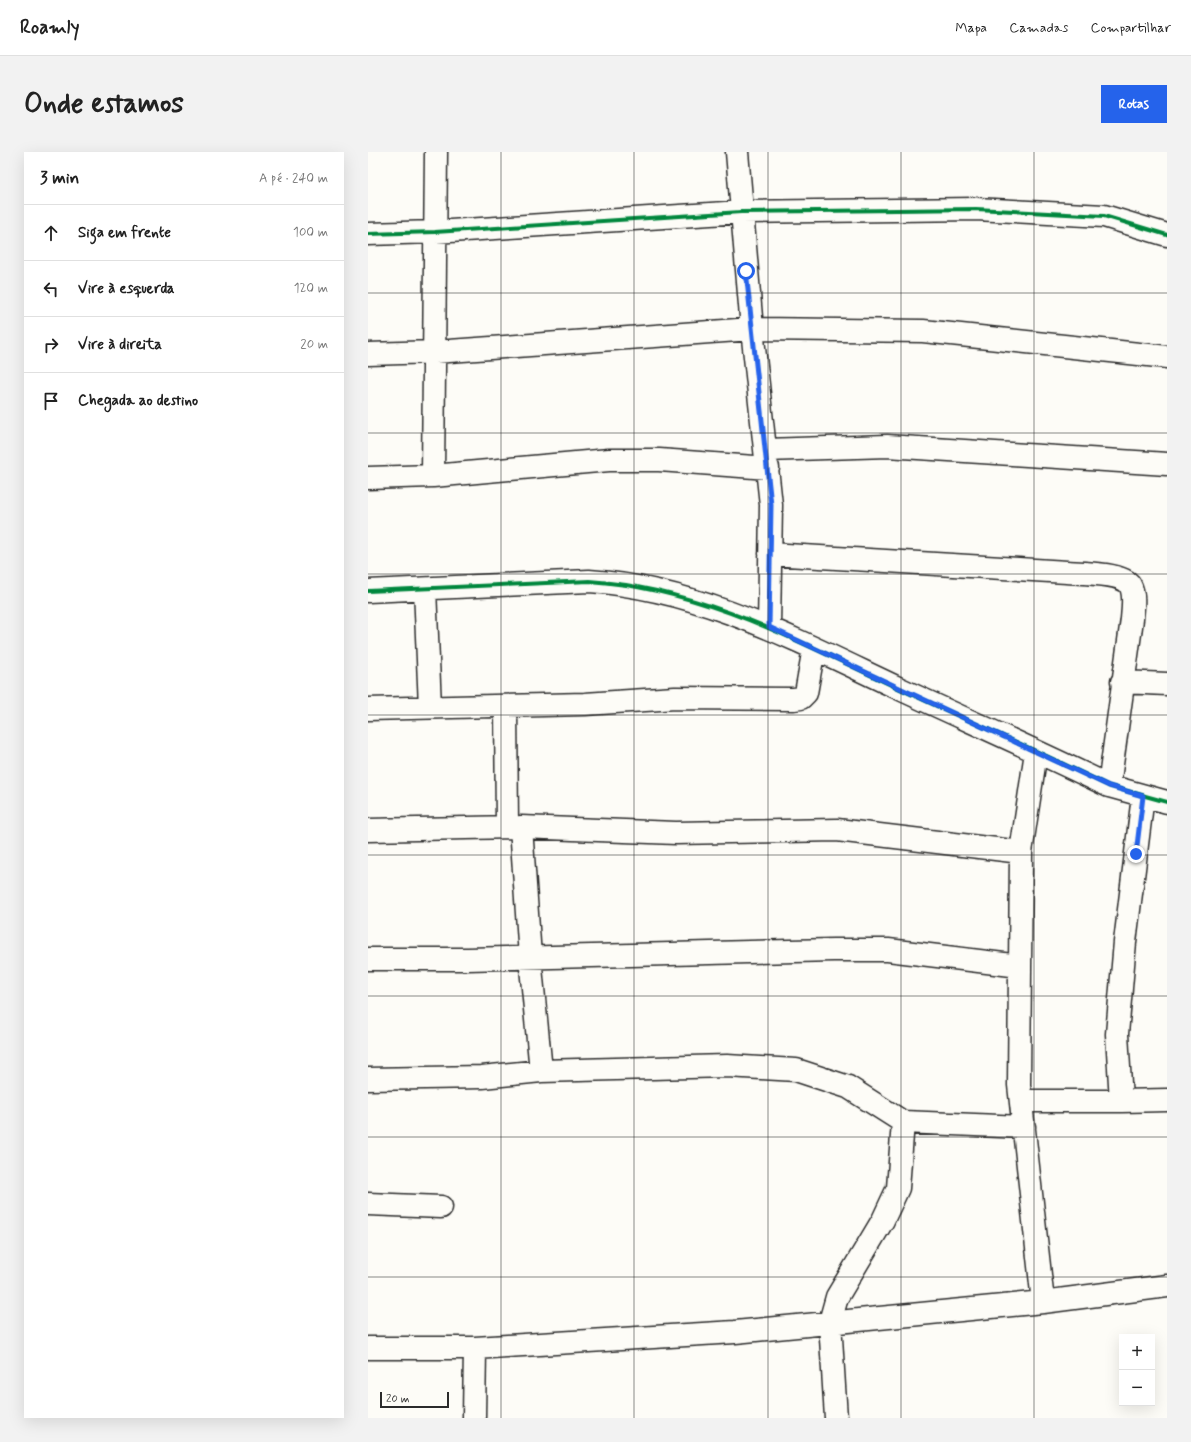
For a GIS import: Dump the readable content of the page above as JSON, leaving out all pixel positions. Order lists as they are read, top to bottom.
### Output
{
  "scale_bar": "20 m",
  "page": {
    "header": "Roamly",
    "nav": ["Mapa", "Camadas", "Compartilhar"],
    "buttons": "Rotas",
    "title": "Onde estamos",
    "heading": ["3 min", "A pé · 240 m"],
    "list": [
      ["Siga em frente", "100 m"],
      ["Vire à esquerda", "120 m"],
      ["Vire à direita", "20 m"],
      "Chegada ao destino"
    ],
    "map_buttons": ["+", "−"],
    "scale": "20 m"
  }
}
